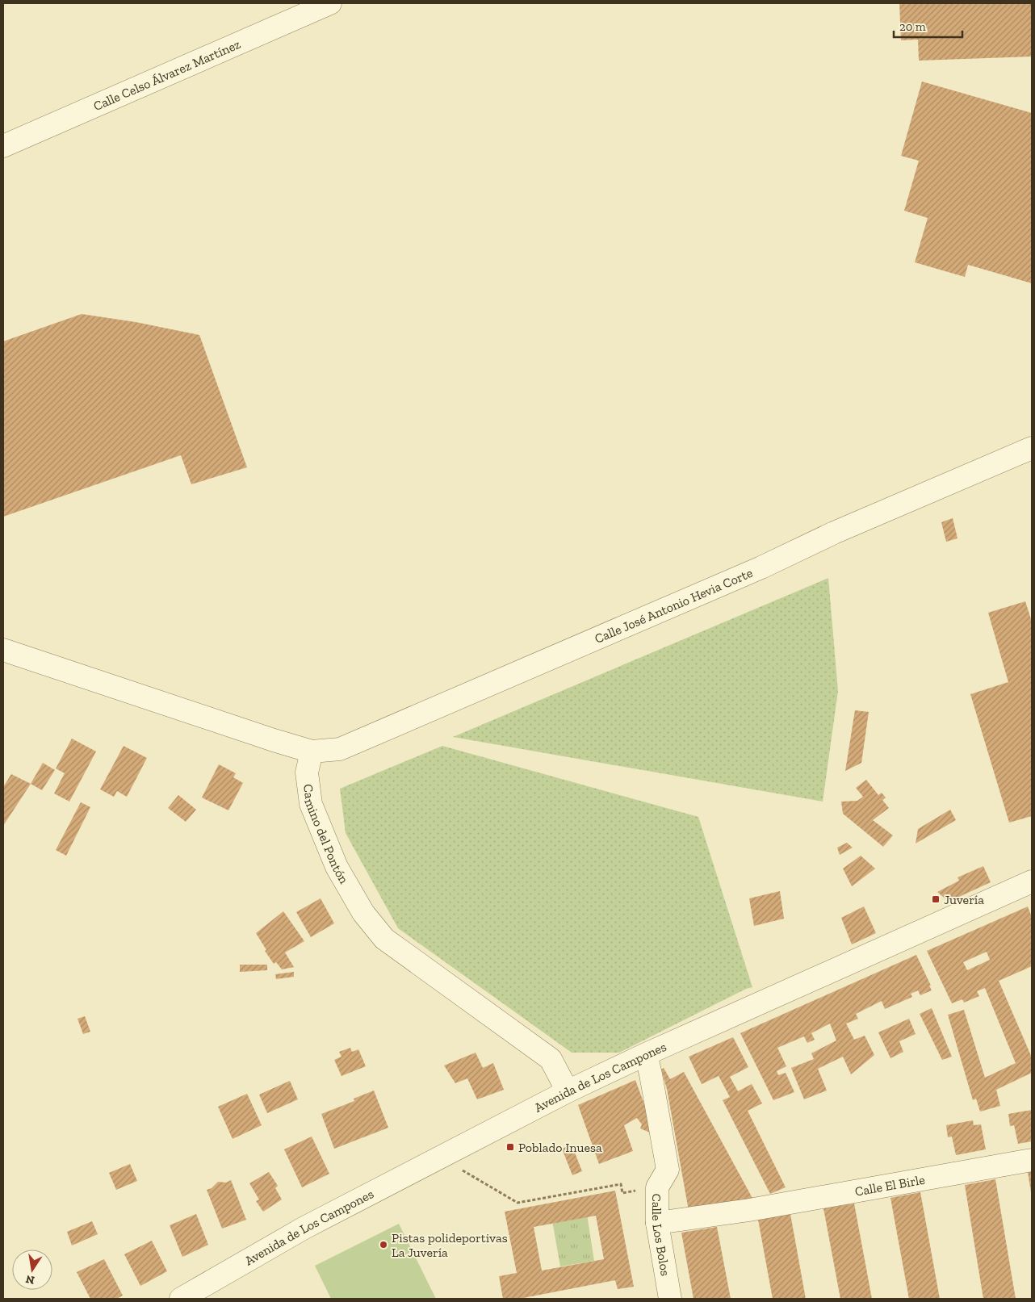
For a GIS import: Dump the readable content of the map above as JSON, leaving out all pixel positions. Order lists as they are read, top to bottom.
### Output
{
  "streets": {
    "street": [
      "Calle Celso Álvarez Martínez",
      "Calle José Antonio Hevia Corte",
      "Camino del Pontón",
      "Avenida de Los Campones",
      "Calle El Birle",
      "Calle Los Bolos"
    ]
  },
  "crossings": [
    ["Calle José Antonio Hevia Corte", "Camino del Pontón"],
    ["Camino del Pontón", "Avenida de Los Campones"],
    ["Avenida de Los Campones", "Calle Los Bolos"],
    ["Calle El Birle", "Calle Los Bolos"]
  ],
  "places": {
    "transit": ["Juvería", "Poblado Inuesa"],
    "other": ["Pistas polideportivas La Juvería"]
  },
  "scale_bar": "20 m",
  "north": "bottom"
}
